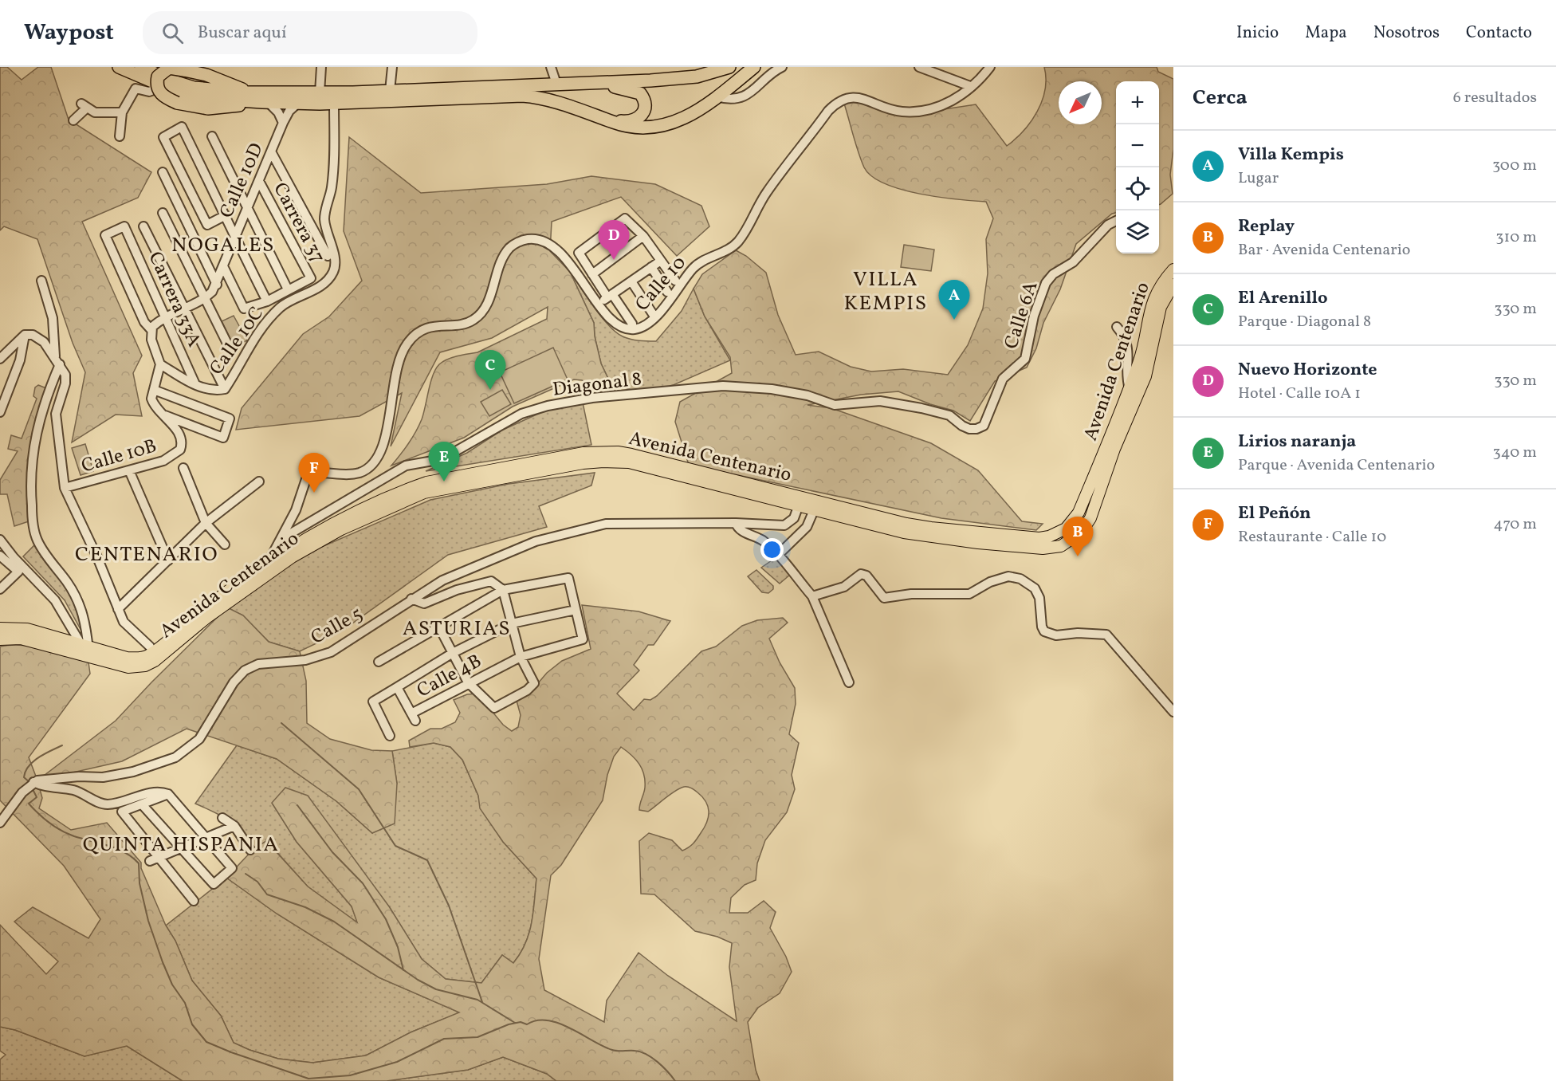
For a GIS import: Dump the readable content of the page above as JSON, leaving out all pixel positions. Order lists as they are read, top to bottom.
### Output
{
  "streets": {
    "main road": ["Avenida Centenario"],
    "street": [
      "Calle 10D",
      "Carrera 37",
      "Calle 10",
      "Carrera 33A",
      "Calle 6A",
      "Calle 10C",
      "Diagonal 8",
      "Calle 10B",
      "Calle 5",
      "Calle 4B"
    ]
  },
  "crossings": [
    ["Calle 10D", "Carrera 37"],
    ["Calle 10D", "Carrera 33A"],
    ["Calle 10", "Avenida Centenario"],
    ["Calle 10", "Diagonal 8"],
    ["Carrera 33A", "Calle 10C"],
    ["Calle 6A", "Diagonal 8"],
    ["Avenida Centenario", "Calle 5"]
  ],
  "districts": [
    "NOGALES",
    "VILLA KEMPIS",
    "CENTENARIO",
    "ASTURIAS",
    "QUINTA HISPANIA"
  ],
  "north": "bottom left",
  "page": {
    "header": "Waypost",
    "search": "Buscar aquí",
    "nav": [
      "Inicio",
      "Mapa",
      "Nosotros",
      "Contacto"
    ],
    "heading": ["Cerca", "6 resultados"],
    "map_buttons": ["+", "−"],
    "list": [
      {
        "mark": "A",
        "name": "Villa Kempis",
        "note": "Lugar",
        "value": "300 m"
      },
      {
        "mark": "B",
        "name": "Replay",
        "note": "Bar · Avenida Centenario",
        "value": "310 m"
      },
      {
        "mark": "C",
        "name": "El Arenillo",
        "note": "Parque · Diagonal 8",
        "value": "330 m"
      },
      {
        "mark": "D",
        "name": "Nuevo Horizonte",
        "note": "Hotel · Calle 10A 1",
        "value": "330 m"
      },
      {
        "mark": "E",
        "name": "Lirios naranja",
        "note": "Parque · Avenida Centenario",
        "value": "340 m"
      },
      {
        "mark": "F",
        "name": "El Peñón",
        "note": "Restaurante · Calle 10",
        "value": "470 m"
      }
    ],
    "pins": [
      "D",
      "A",
      "C",
      "E",
      "F",
      "B"
    ]
  }
}
